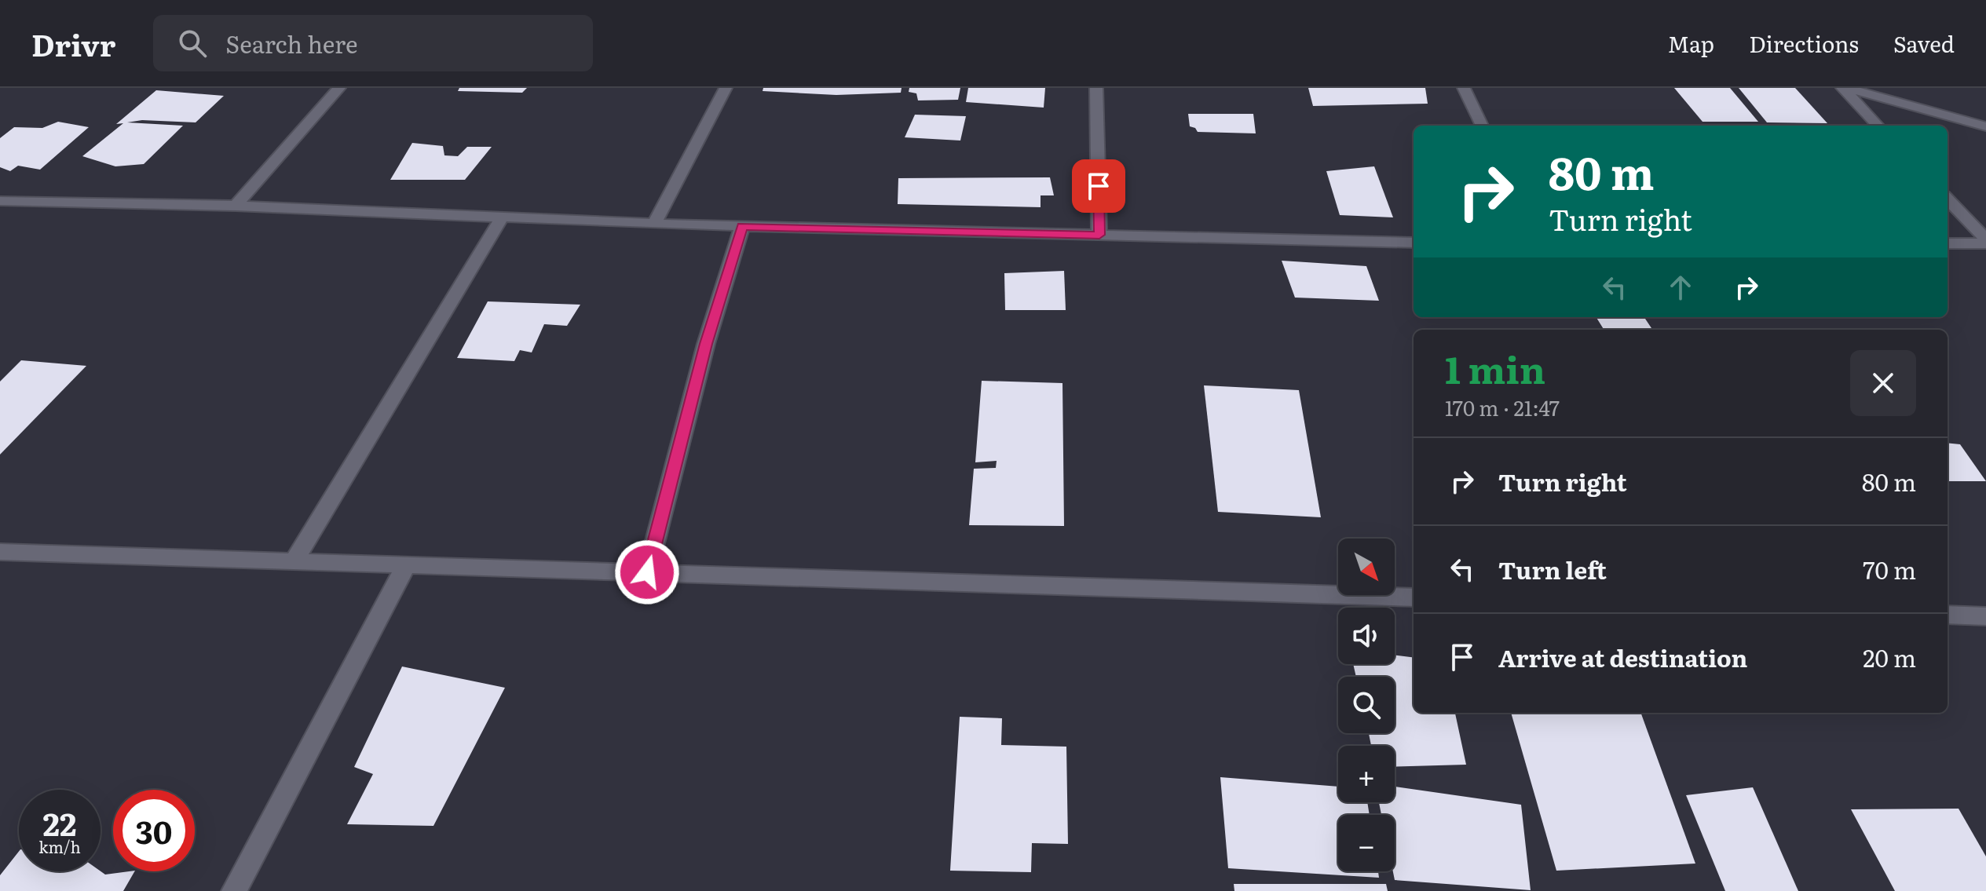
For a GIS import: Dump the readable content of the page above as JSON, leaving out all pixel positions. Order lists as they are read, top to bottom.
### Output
{
  "north": "bottom right",
  "page": {
    "header": "Drivr",
    "search": "Search here",
    "nav": ["Map", "Directions", "Saved"],
    "turn": ["80 m", "Turn right"],
    "heading": ["1 min", "170 m · 21:47"],
    "list": [
      {
        "name": "Turn right",
        "value": "80 m"
      },
      {
        "name": "Turn left",
        "value": "70 m"
      },
      {
        "name": "Arrive at destination",
        "value": "20 m"
      }
    ],
    "map_buttons": ["+", "−"],
    "speed": "22 km/h",
    "limit": "30"
  }
}
